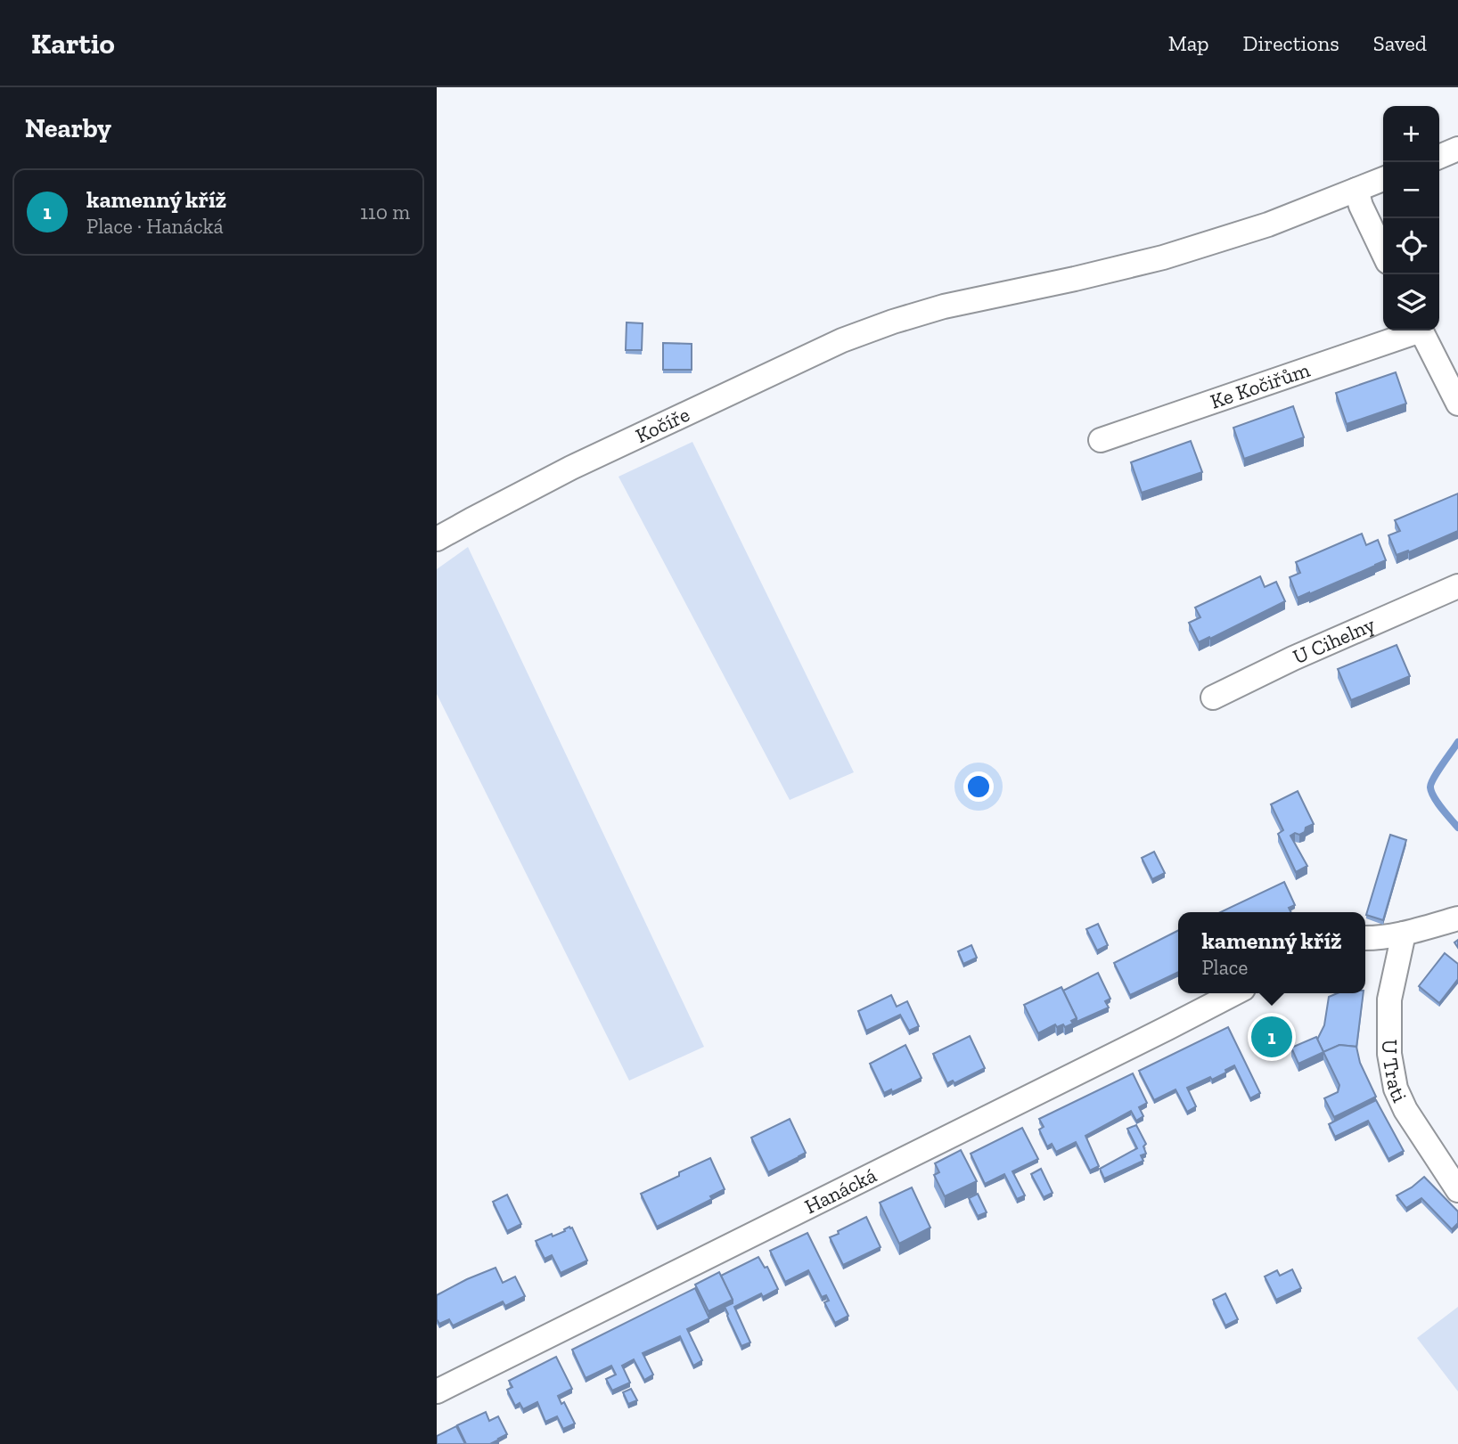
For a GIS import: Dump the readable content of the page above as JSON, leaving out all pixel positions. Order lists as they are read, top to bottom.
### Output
{
  "streets": {
    "street": [
      "Ke Kočiřům",
      "Kočíře",
      "U Cihelny",
      "U Trati",
      "Hanácká"
    ]
  },
  "page": {
    "header": "Kartio",
    "nav": ["Map", "Directions", "Saved"],
    "heading": "Nearby",
    "map_buttons": ["+", "−"],
    "list": [
      {
        "mark": "1",
        "name": "kamenný kříž",
        "note": "Place · Hanácká",
        "value": "110 m"
      }
    ],
    "popup": ["kamenný kříž", "Place"],
    "pins": "1"
  }
}
